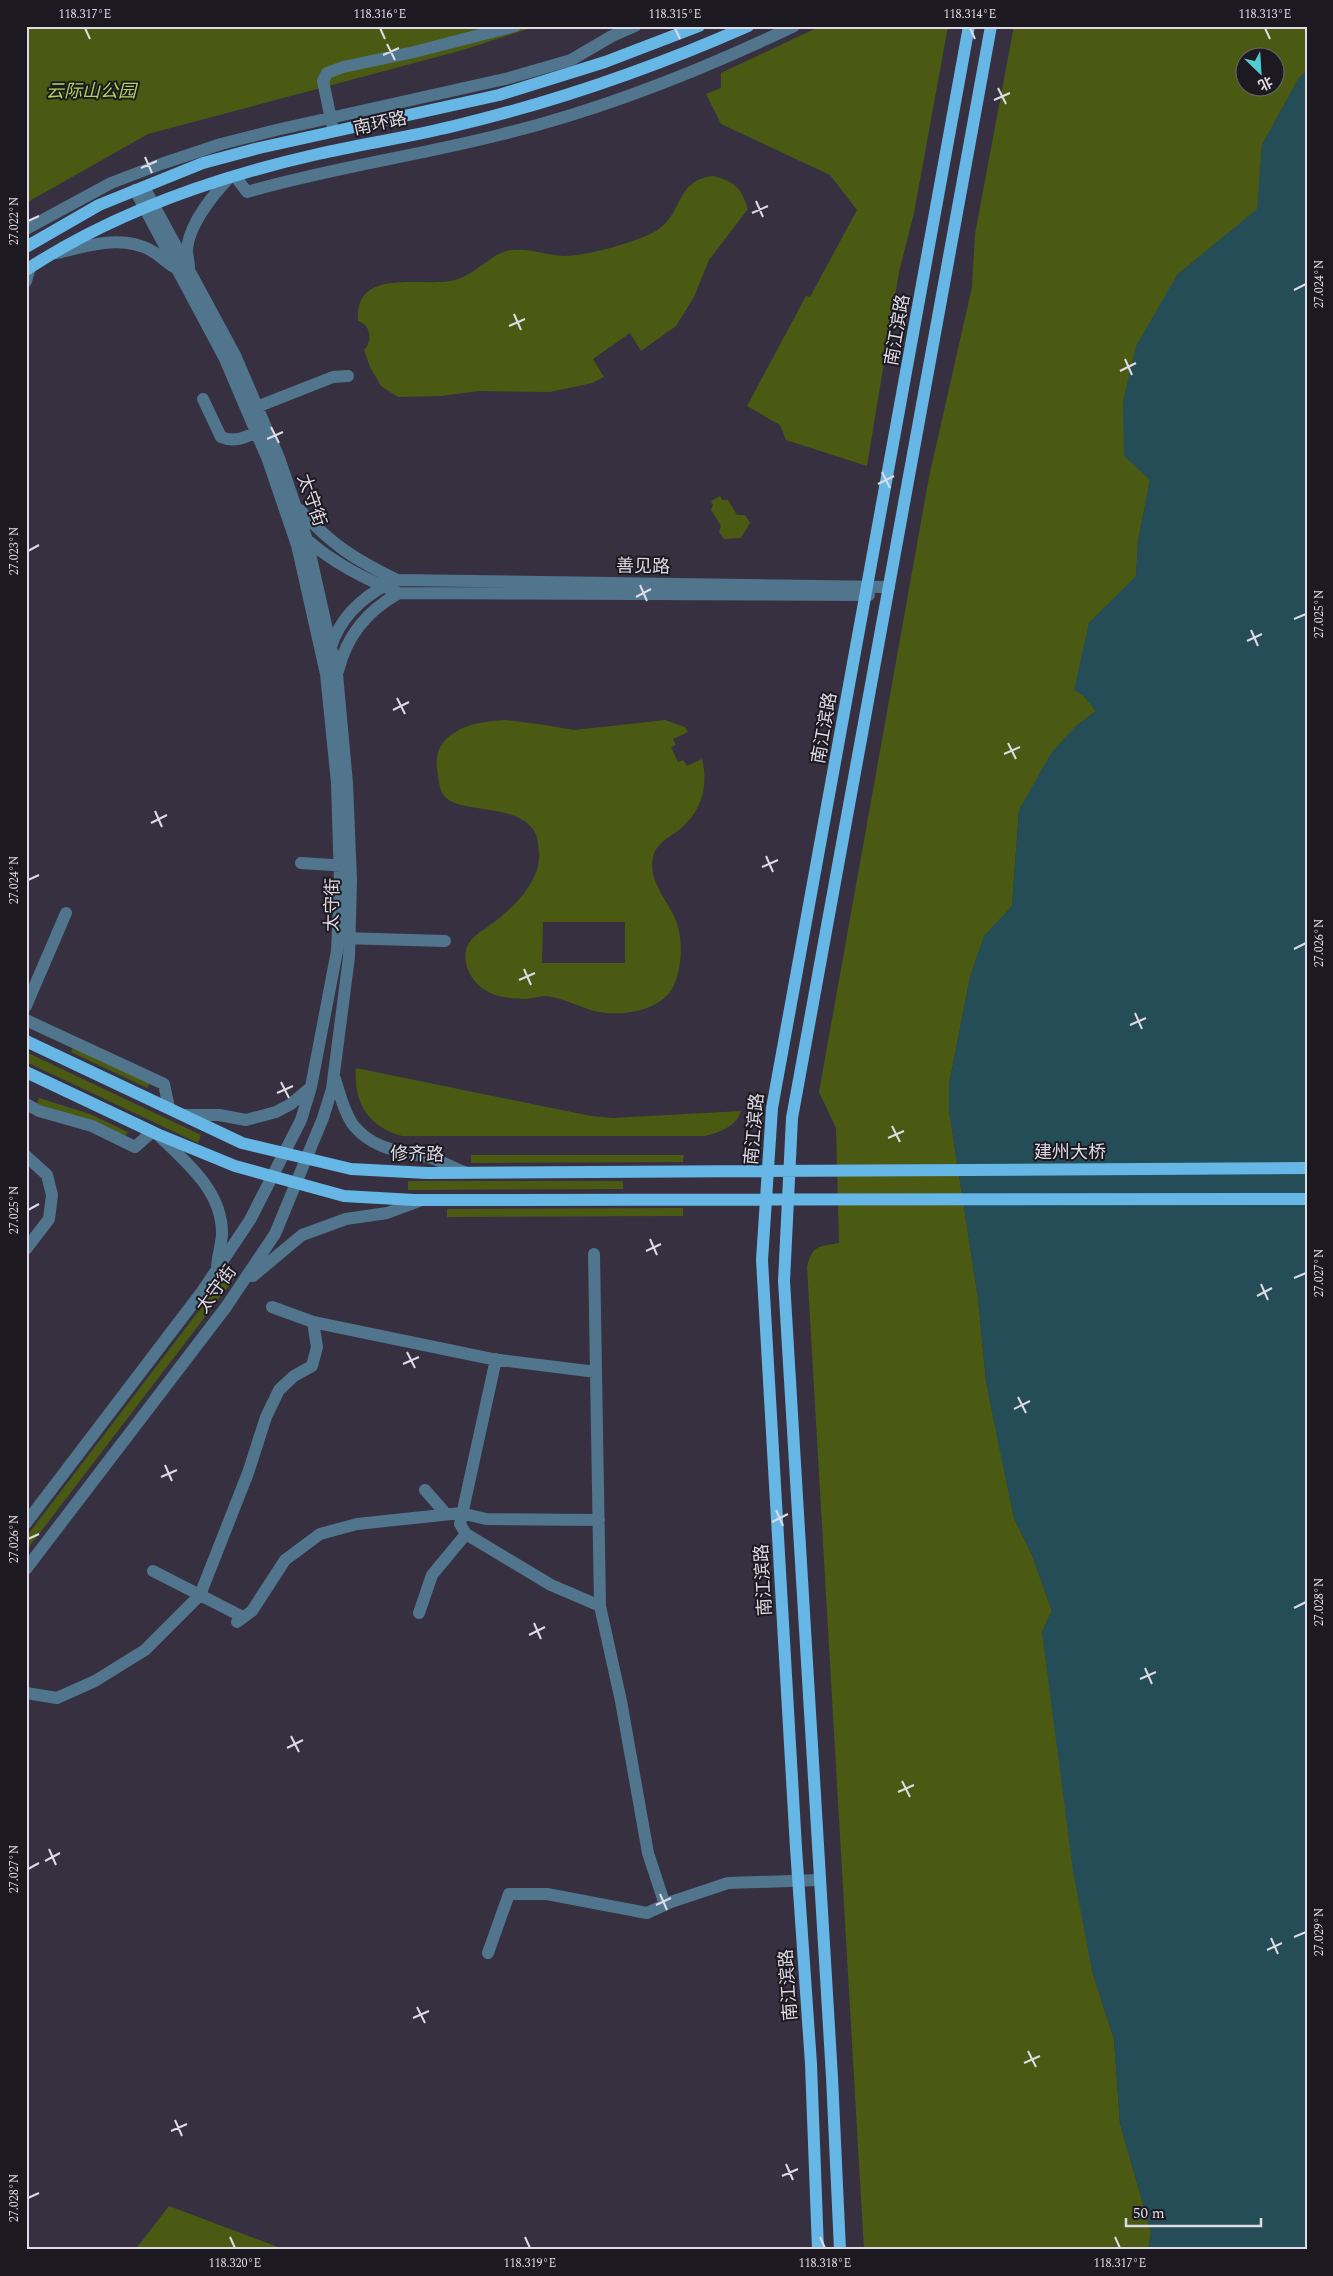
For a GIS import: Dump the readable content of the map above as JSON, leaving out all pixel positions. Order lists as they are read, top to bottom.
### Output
{
  "streets": {
    "main road": [
      "南环路",
      "南江滨路",
      "建州大桥",
      "修齐路"
    ],
    "street": ["太守街", "善见路"]
  },
  "crossings": [
    ["南环路", "太守街"],
    ["南江滨路", "善见路"],
    ["南江滨路", "修齐路"],
    ["太守街", "修齐路"],
    ["建州大桥", "修齐路"]
  ],
  "parks": ["云际山公园"],
  "scale_bar": "50 m",
  "north": "bottom right",
  "coordinates": [
    "118.317°E",
    "118.316°E",
    "118.315°E",
    "118.314°E",
    "118.313°E",
    "27.022°N",
    "27.024°N",
    "27.023°N",
    "27.025°N",
    "27.026°N",
    "27.027°N",
    "27.028°N",
    "27.029°N",
    "118.320°E",
    "118.319°E",
    "118.318°E"
  ]
}
